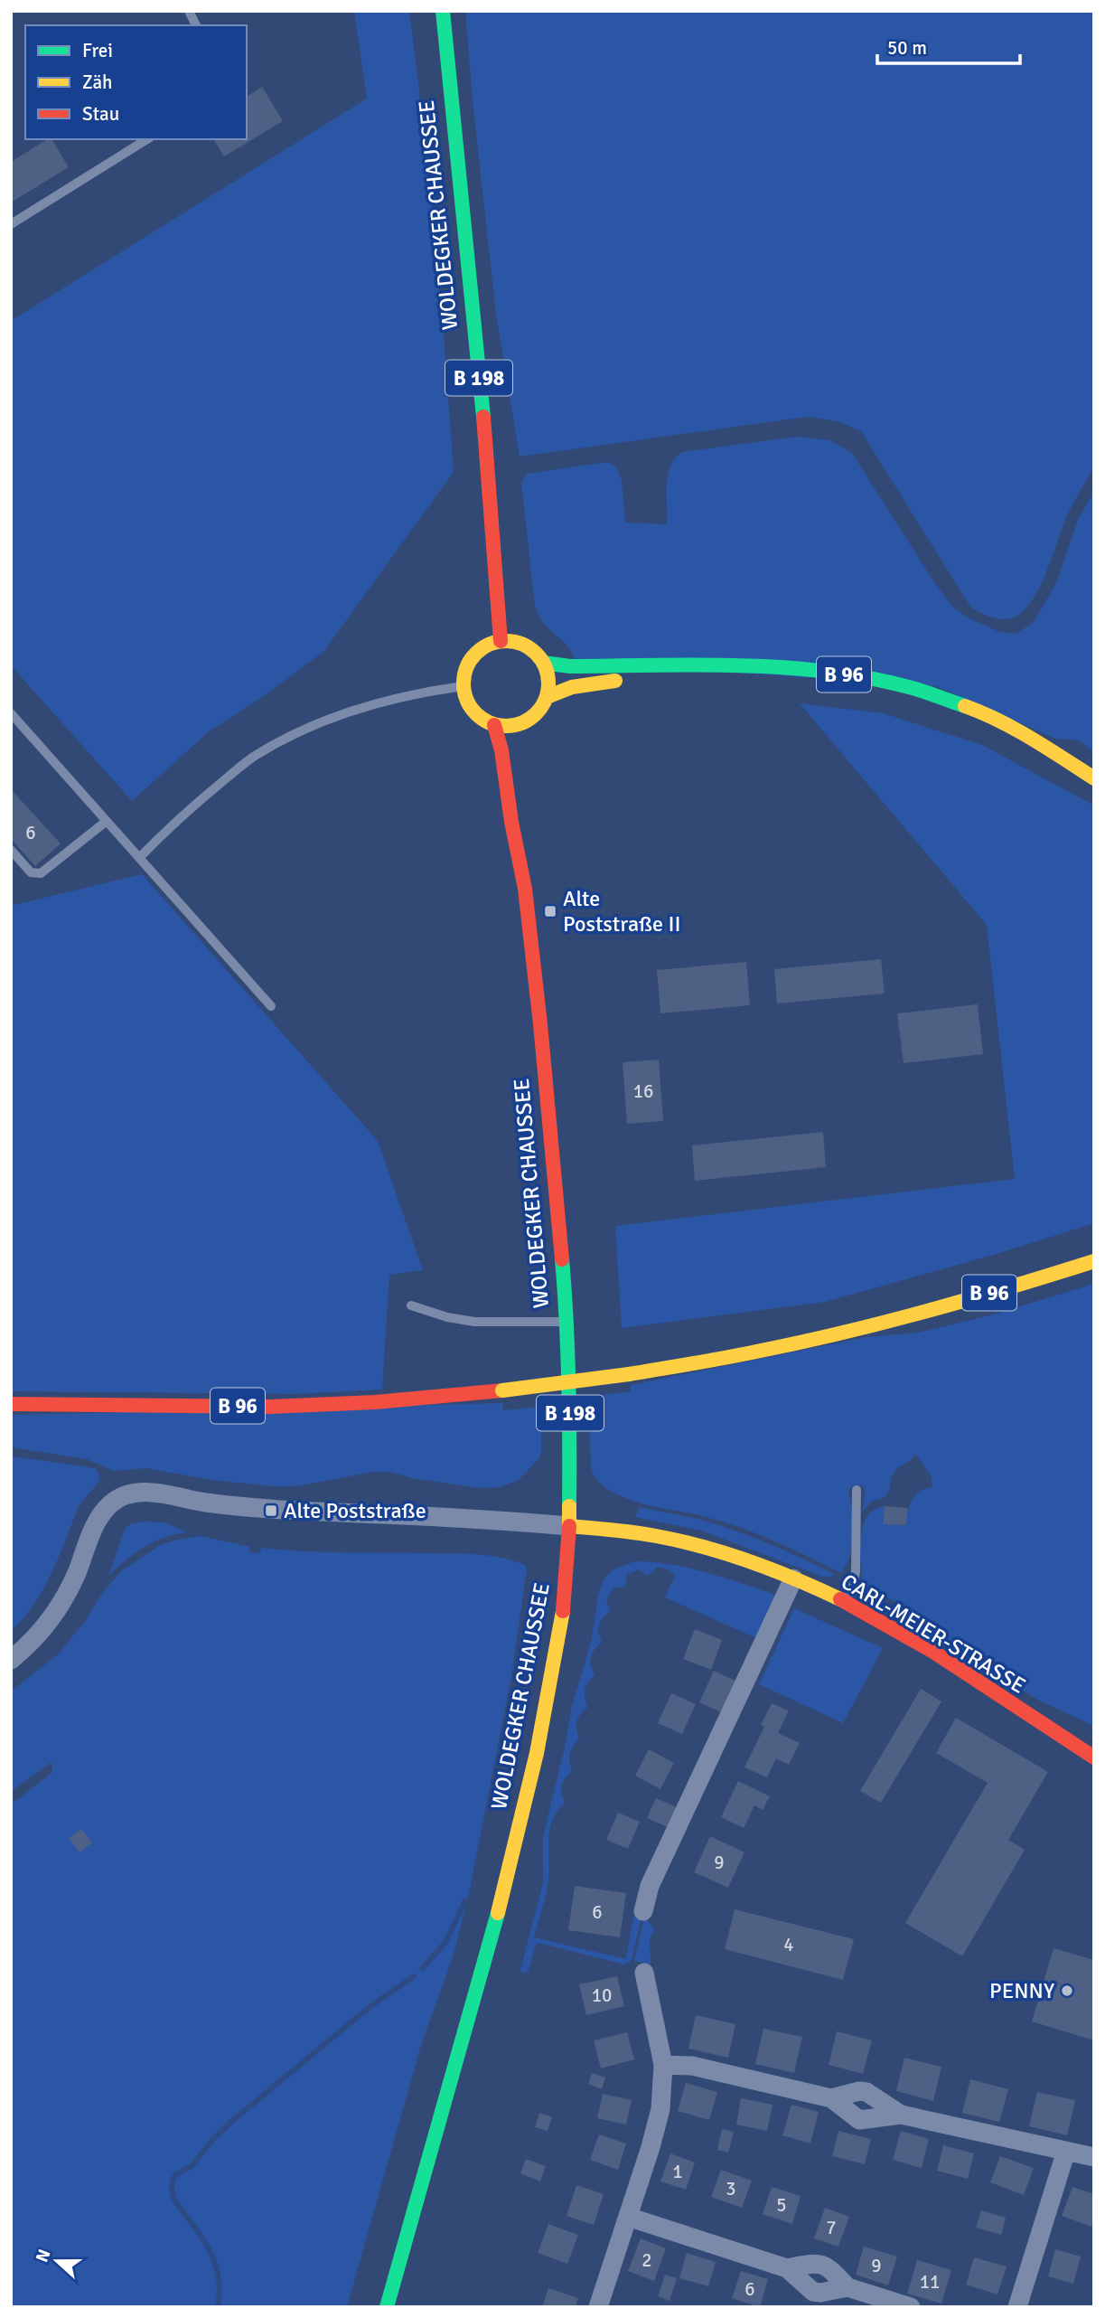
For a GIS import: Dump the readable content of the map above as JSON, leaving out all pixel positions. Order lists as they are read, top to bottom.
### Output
{
  "streets": {
    "main road": [
      "WOLDEGKER CHAUSSEE",
      "B 198",
      "B 96",
      "CARL-MEIER-STRASSE"
    ]
  },
  "crossings": [
    ["WOLDEGKER CHAUSSEE", "B 96"],
    ["WOLDEGKER CHAUSSEE", "CARL-MEIER-STRASSE"]
  ],
  "places": {
    "transit": ["Alte Poststraße II", "Alte Poststraße"],
    "other": ["PENNY"]
  },
  "house_numbers": [
    "6",
    "16",
    "9",
    "6",
    "4",
    "10",
    "1",
    "3",
    "5",
    "7",
    "2",
    "9",
    "11",
    "6"
  ],
  "legend": ["Frei", "Zäh", "Stau"],
  "scale_bar": "50 m",
  "north": "left"
}
